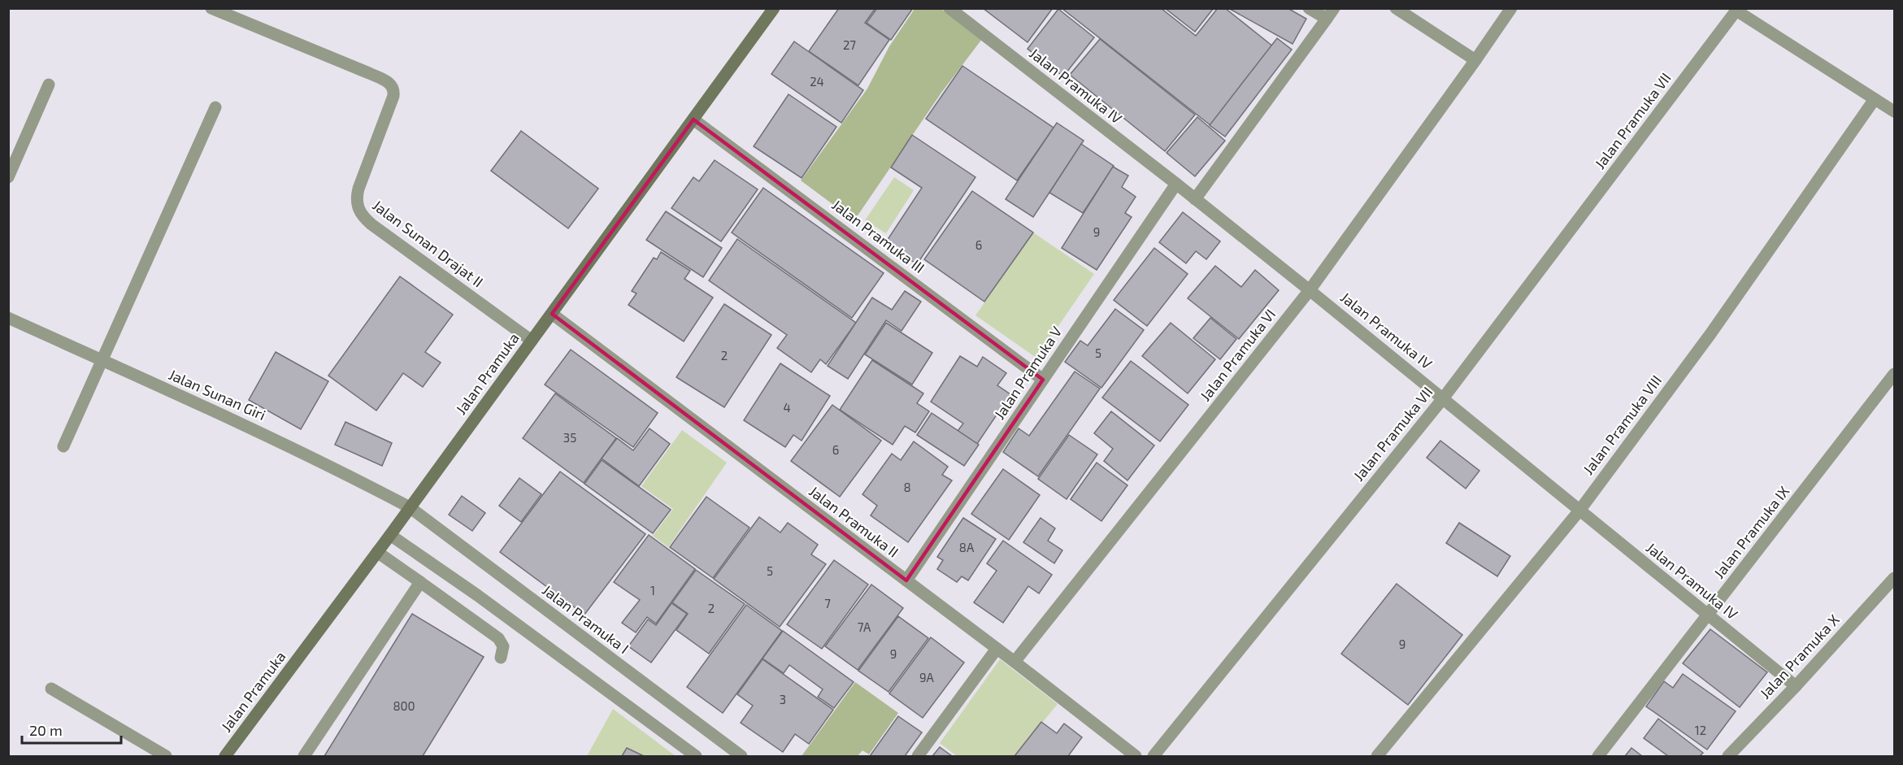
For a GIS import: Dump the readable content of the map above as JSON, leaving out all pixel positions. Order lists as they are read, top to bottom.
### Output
{
  "streets": {
    "main road": ["Jalan Pramuka"],
    "street": [
      "Jalan Pramuka IV",
      "Jalan Pramuka VII",
      "Jalan Pramuka III",
      "Jalan Sunan Drajat II",
      "Jalan Pramuka VI",
      "Jalan Pramuka V",
      "Jalan Sunan Giri",
      "Jalan Pramuka VIII",
      "Jalan Pramuka II",
      "Jalan Pramuka IX",
      "Jalan Pramuka I",
      "Jalan Pramuka X"
    ]
  },
  "crossings": [
    ["Jalan Pramuka IV", "Jalan Pramuka VII"],
    ["Jalan Pramuka IV", "Jalan Pramuka VI"],
    ["Jalan Pramuka IV", "Jalan Pramuka V"],
    ["Jalan Pramuka IV", "Jalan Pramuka VIII"],
    ["Jalan Pramuka IV", "Jalan Pramuka IX"],
    ["Jalan Pramuka IV", "Jalan Pramuka X"],
    ["Jalan Pramuka III", "Jalan Pramuka V"],
    ["Jalan Pramuka III", "Jalan Pramuka"],
    ["Jalan Sunan Drajat II", "Jalan Pramuka"],
    ["Jalan Pramuka VI", "Jalan Pramuka II"],
    ["Jalan Pramuka V", "Jalan Pramuka II"],
    ["Jalan Pramuka", "Jalan Sunan Giri"],
    ["Jalan Pramuka", "Jalan Pramuka II"],
    ["Jalan Pramuka", "Jalan Pramuka I"],
    ["Jalan Sunan Giri", "Jalan Pramuka I"]
  ],
  "house_numbers": [
    "27",
    "24",
    "9",
    "6",
    "5",
    "2",
    "4",
    "35",
    "6",
    "8",
    "8A",
    "5",
    "1",
    "7",
    "2",
    "7A",
    "9",
    "9",
    "9A",
    "3",
    "800",
    "12"
  ],
  "scale_bar": "20 m"
}
